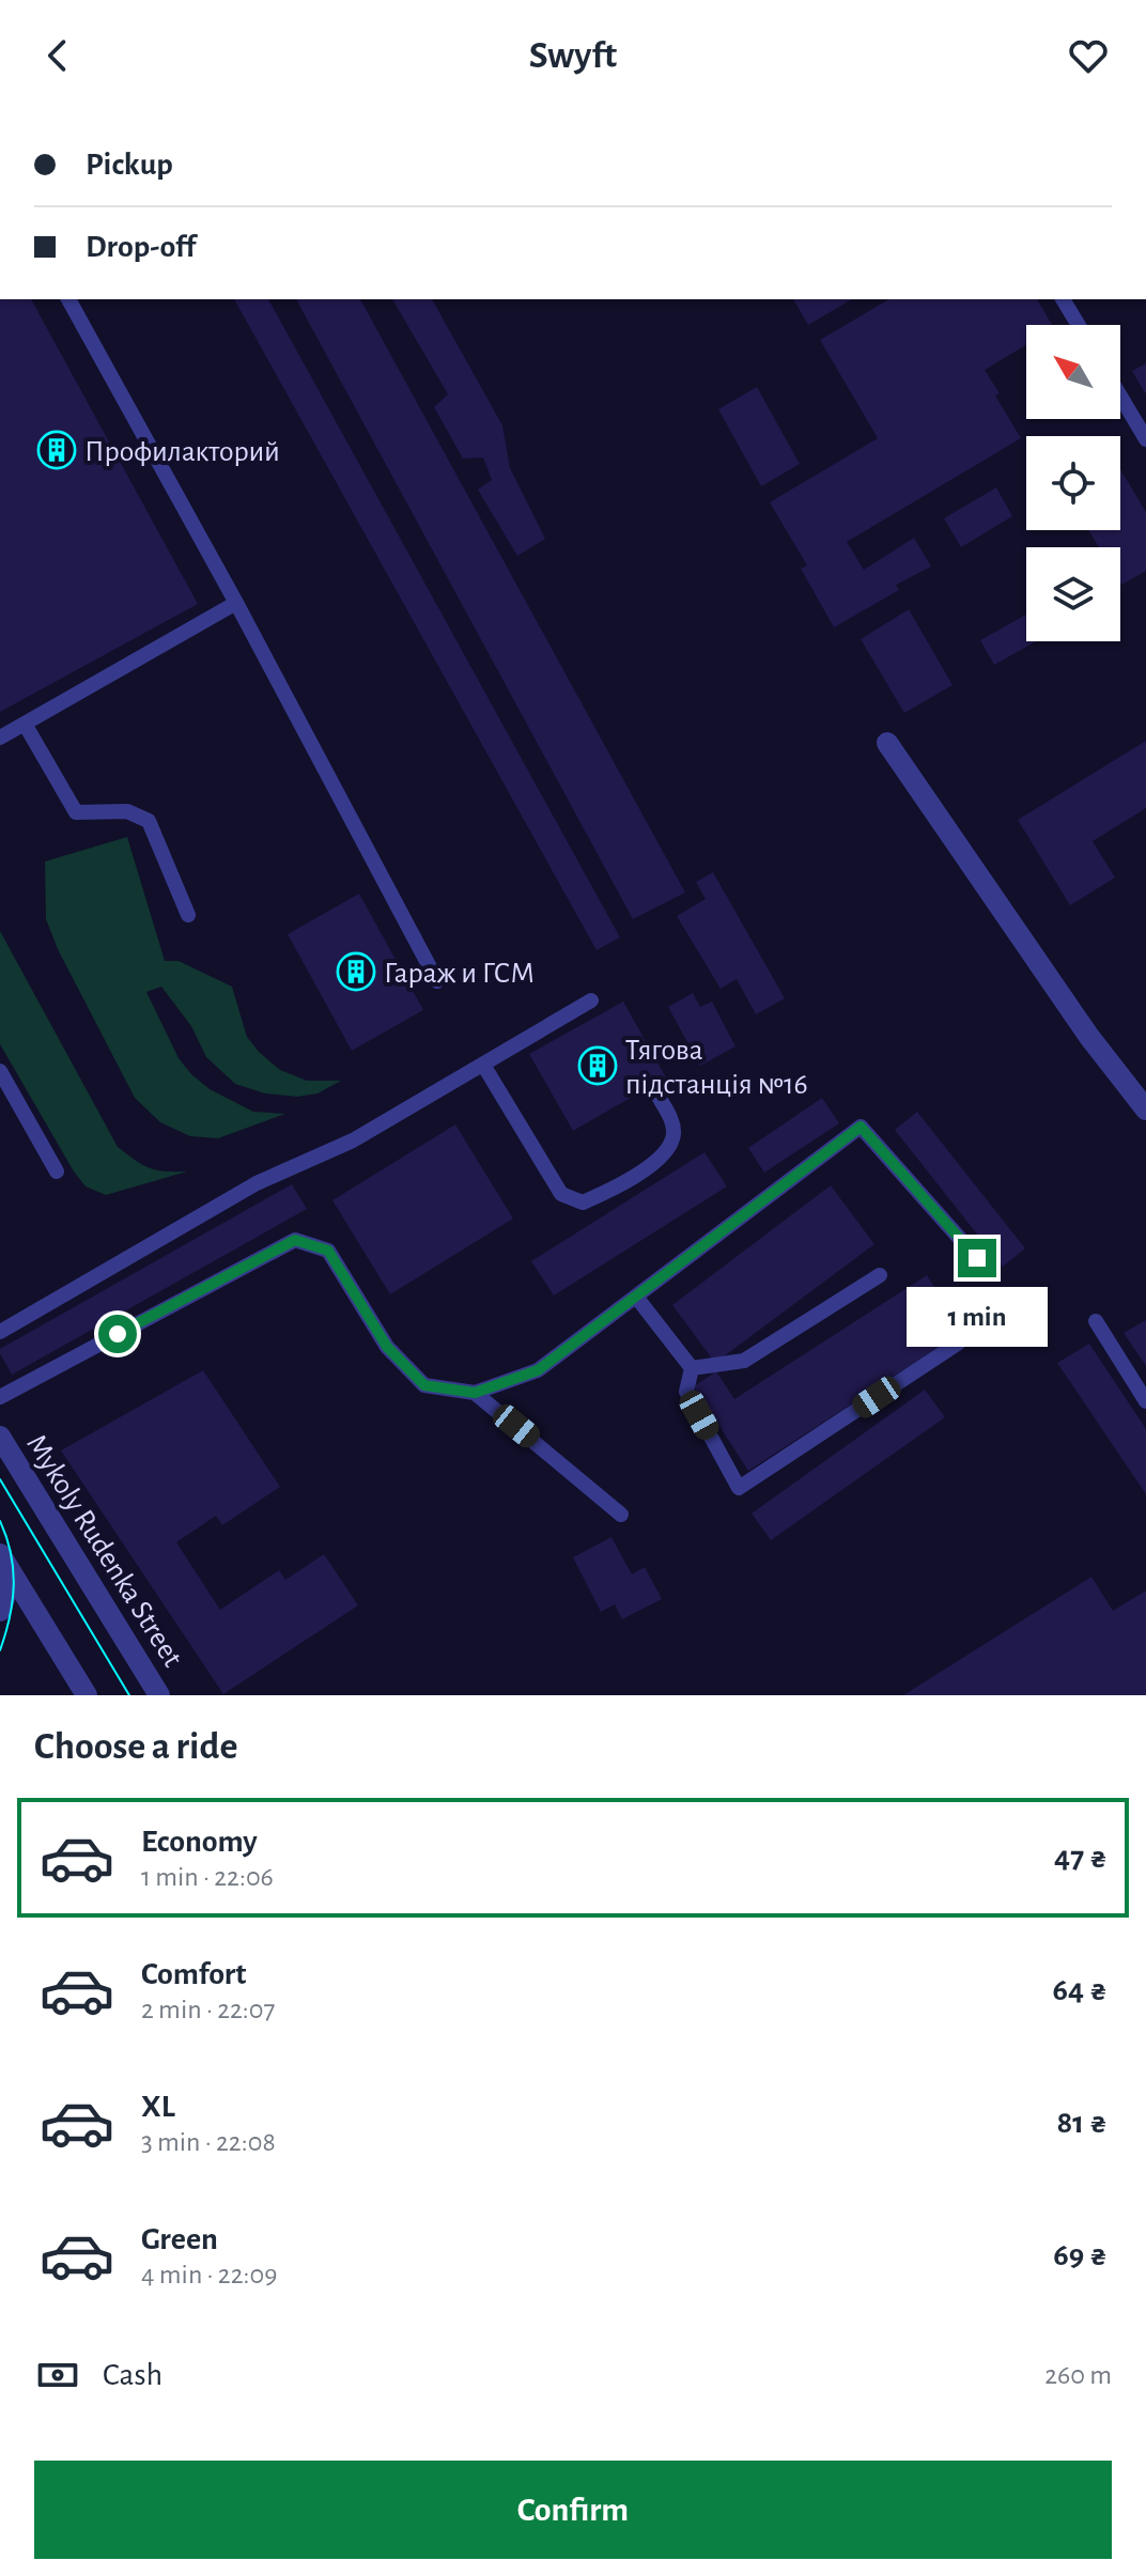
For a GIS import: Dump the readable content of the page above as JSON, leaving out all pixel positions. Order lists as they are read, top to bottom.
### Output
{
  "streets": {
    "street": ["Mykoly Rudenka Street"]
  },
  "places": {
    "building": ["Профилакторий", "Гараж и ГСМ", "Тягова пiдстанцiя №16"]
  },
  "north": "top left",
  "page": {
    "header": "Swyft",
    "banner": ["Pickup", "Drop-off"],
    "bubble": "1 min",
    "heading": "Choose a ride",
    "list": [
      {
        "name": "Economy",
        "note": "1 min · 22:06",
        "value": "47 ₴"
      },
      {
        "name": "Comfort",
        "note": "2 min · 22:07",
        "value": "64 ₴"
      },
      {
        "name": "XL",
        "note": "3 min · 22:08",
        "value": "81 ₴"
      },
      {
        "name": "Green",
        "note": "4 min · 22:09",
        "value": "69 ₴"
      }
    ],
    "pay": ["Cash", "260 m"],
    "buttons": "Confirm"
  }
}
